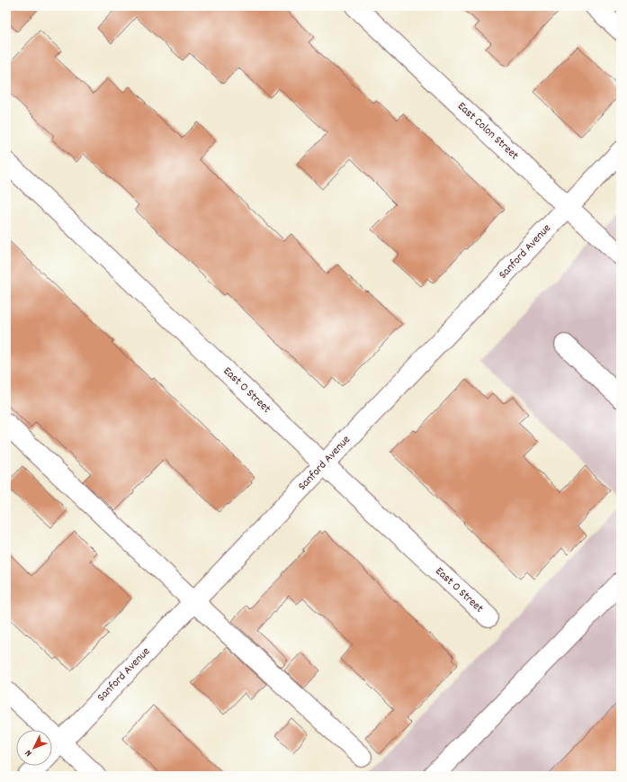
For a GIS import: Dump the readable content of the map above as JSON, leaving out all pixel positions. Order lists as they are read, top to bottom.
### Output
{
  "streets": {
    "street": ["East Colon Street", "Sanford Avenue", "East O Street"]
  },
  "crossings": [
    ["East Colon Street", "Sanford Avenue"],
    ["Sanford Avenue", "East O Street"]
  ],
  "north": "bottom left"
}
